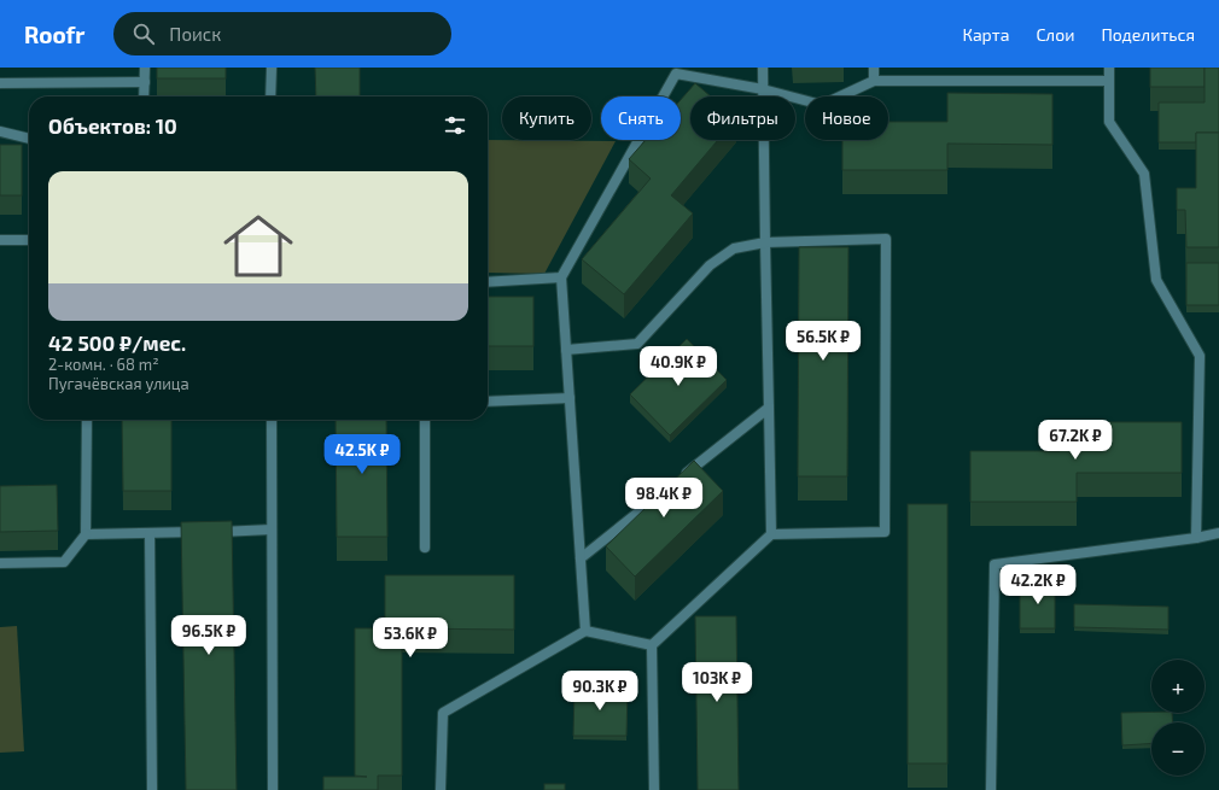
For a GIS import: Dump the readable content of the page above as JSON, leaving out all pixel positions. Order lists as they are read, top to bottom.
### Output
{
  "page": {
    "header": "Roofr",
    "search": "Поиск",
    "nav": ["Карта", "Слои", "Поделиться"],
    "chip": [
      "Купить",
      "Снять",
      "Фильтры",
      "Новое"
    ],
    "heading": "Объектов: 10",
    "list": [
      {
        "name": "42 500 ₽/мес.",
        "note": "2-комн. · 68 m² · Пугачёвская улица"
      }
    ],
    "price": [
      "56.5K ₽",
      "40.9K ₽",
      "67.2K ₽",
      "42.5K ₽",
      "98.4K ₽",
      "42.2K ₽",
      "96.5K ₽",
      "53.6K ₽",
      "103K ₽",
      "90.3K ₽"
    ],
    "map_buttons": ["+", "−"]
  }
}
